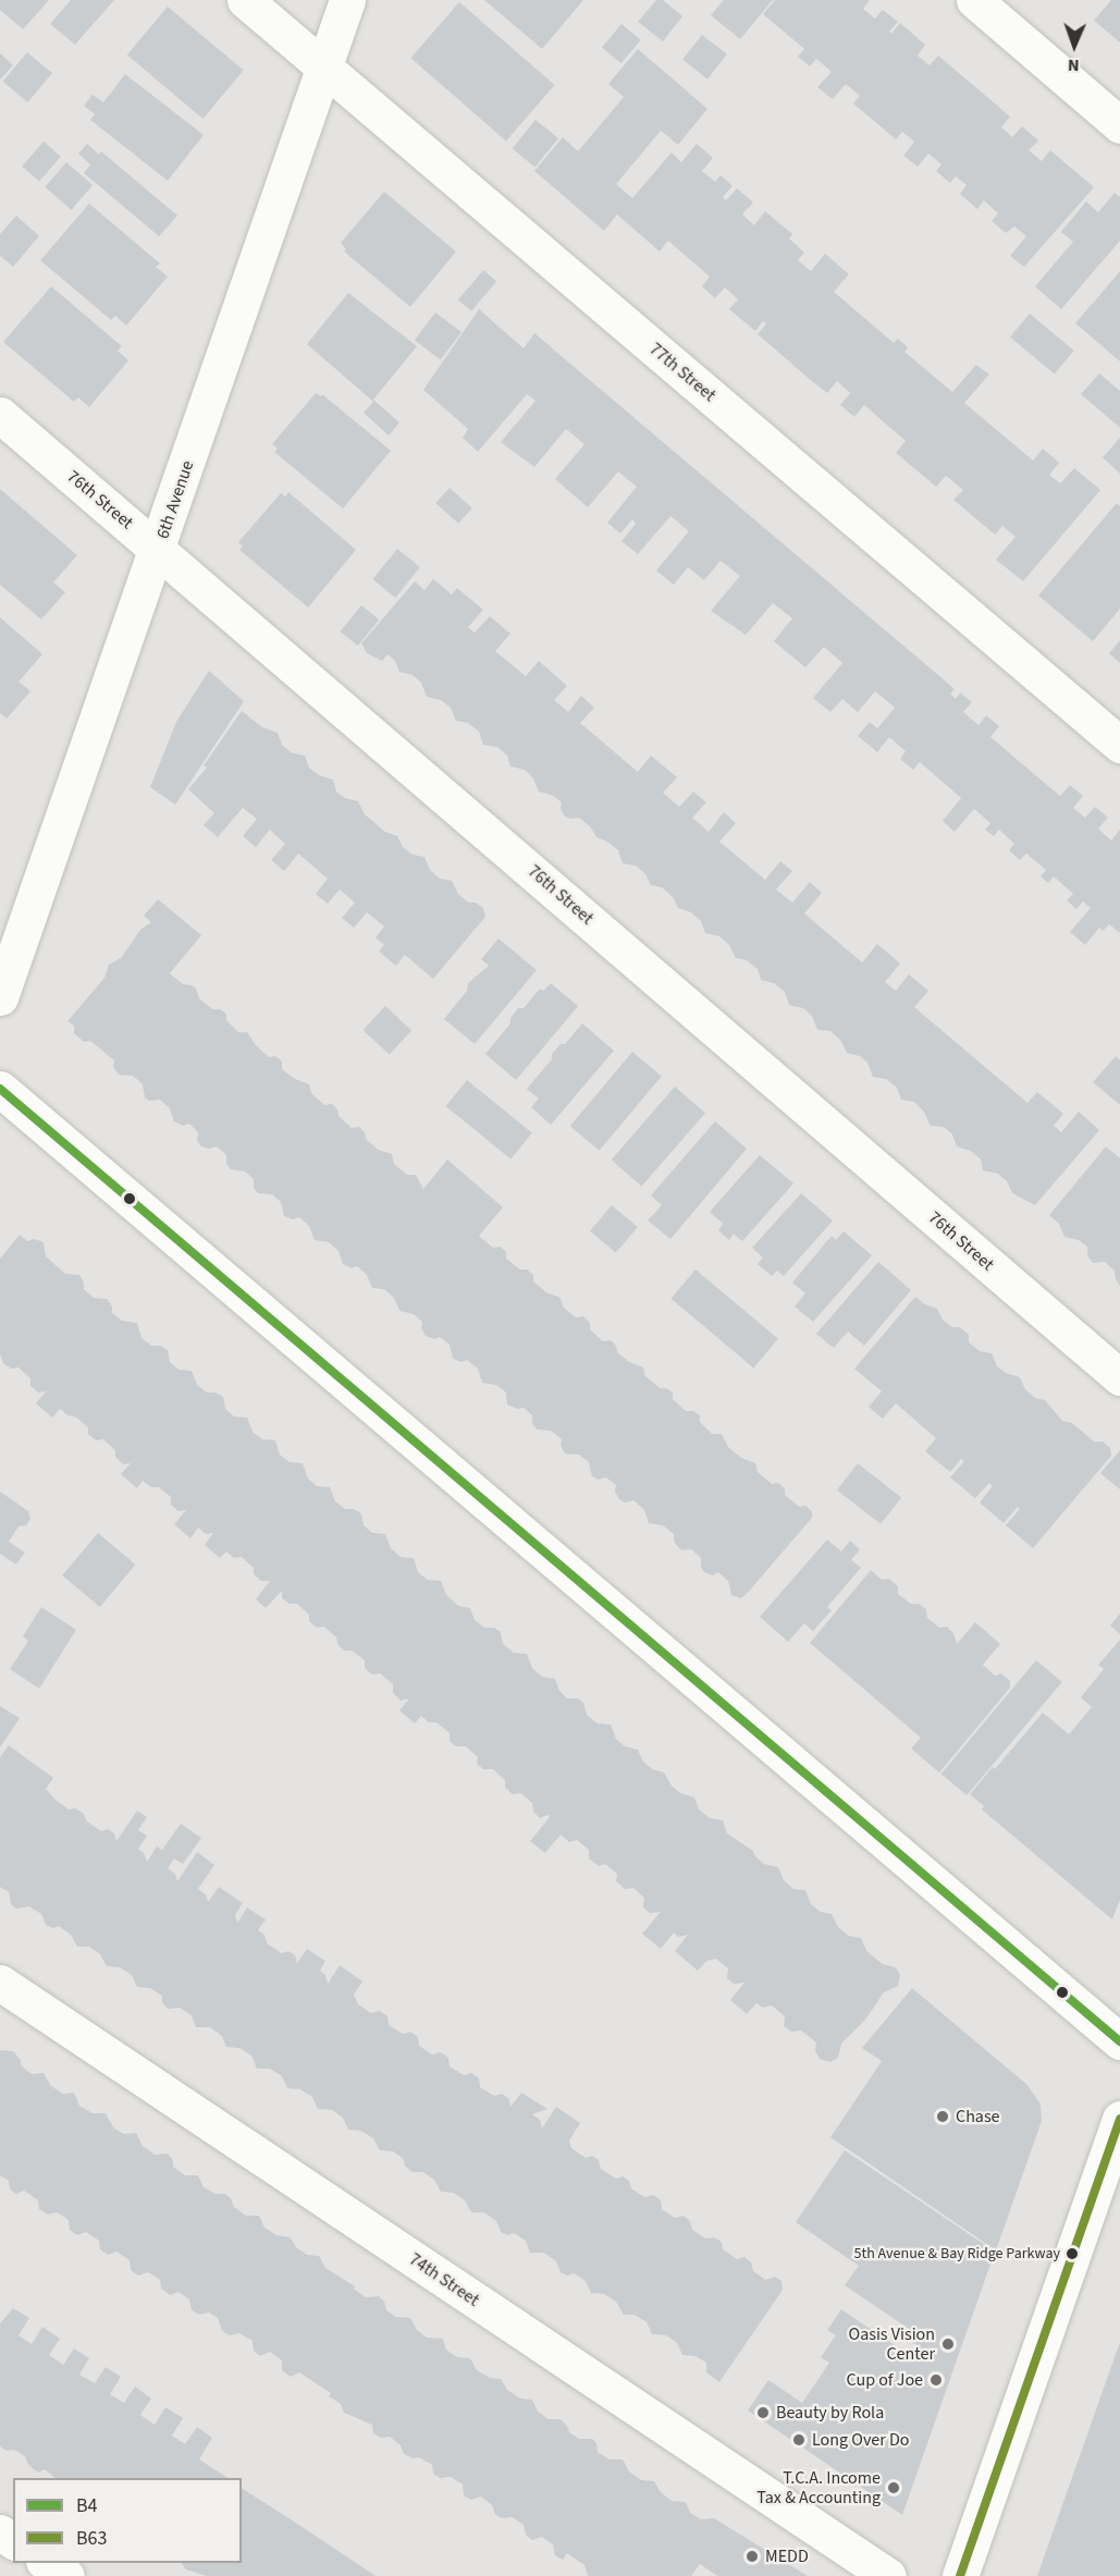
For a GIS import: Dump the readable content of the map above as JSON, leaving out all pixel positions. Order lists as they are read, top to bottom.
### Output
{
  "streets": {
    "street": [
      "77th Street",
      "76th Street",
      "6th Avenue",
      "74th Street"
    ]
  },
  "crossings": [
    ["77th Street", "6th Avenue"],
    ["76th Street", "6th Avenue"]
  ],
  "places": [
    "Chase",
    "5th Avenue & Bay Ridge Parkway",
    "Oasis Vision Center",
    "Cup of Joe",
    "Beauty by Rola",
    "Long Over Do",
    "T.C.A. Income Tax & Accounting",
    "MEDD"
  ],
  "lines": ["transit line B4", "transit line B63"],
  "legend": ["B4", "B63"],
  "north": "bottom"
}
